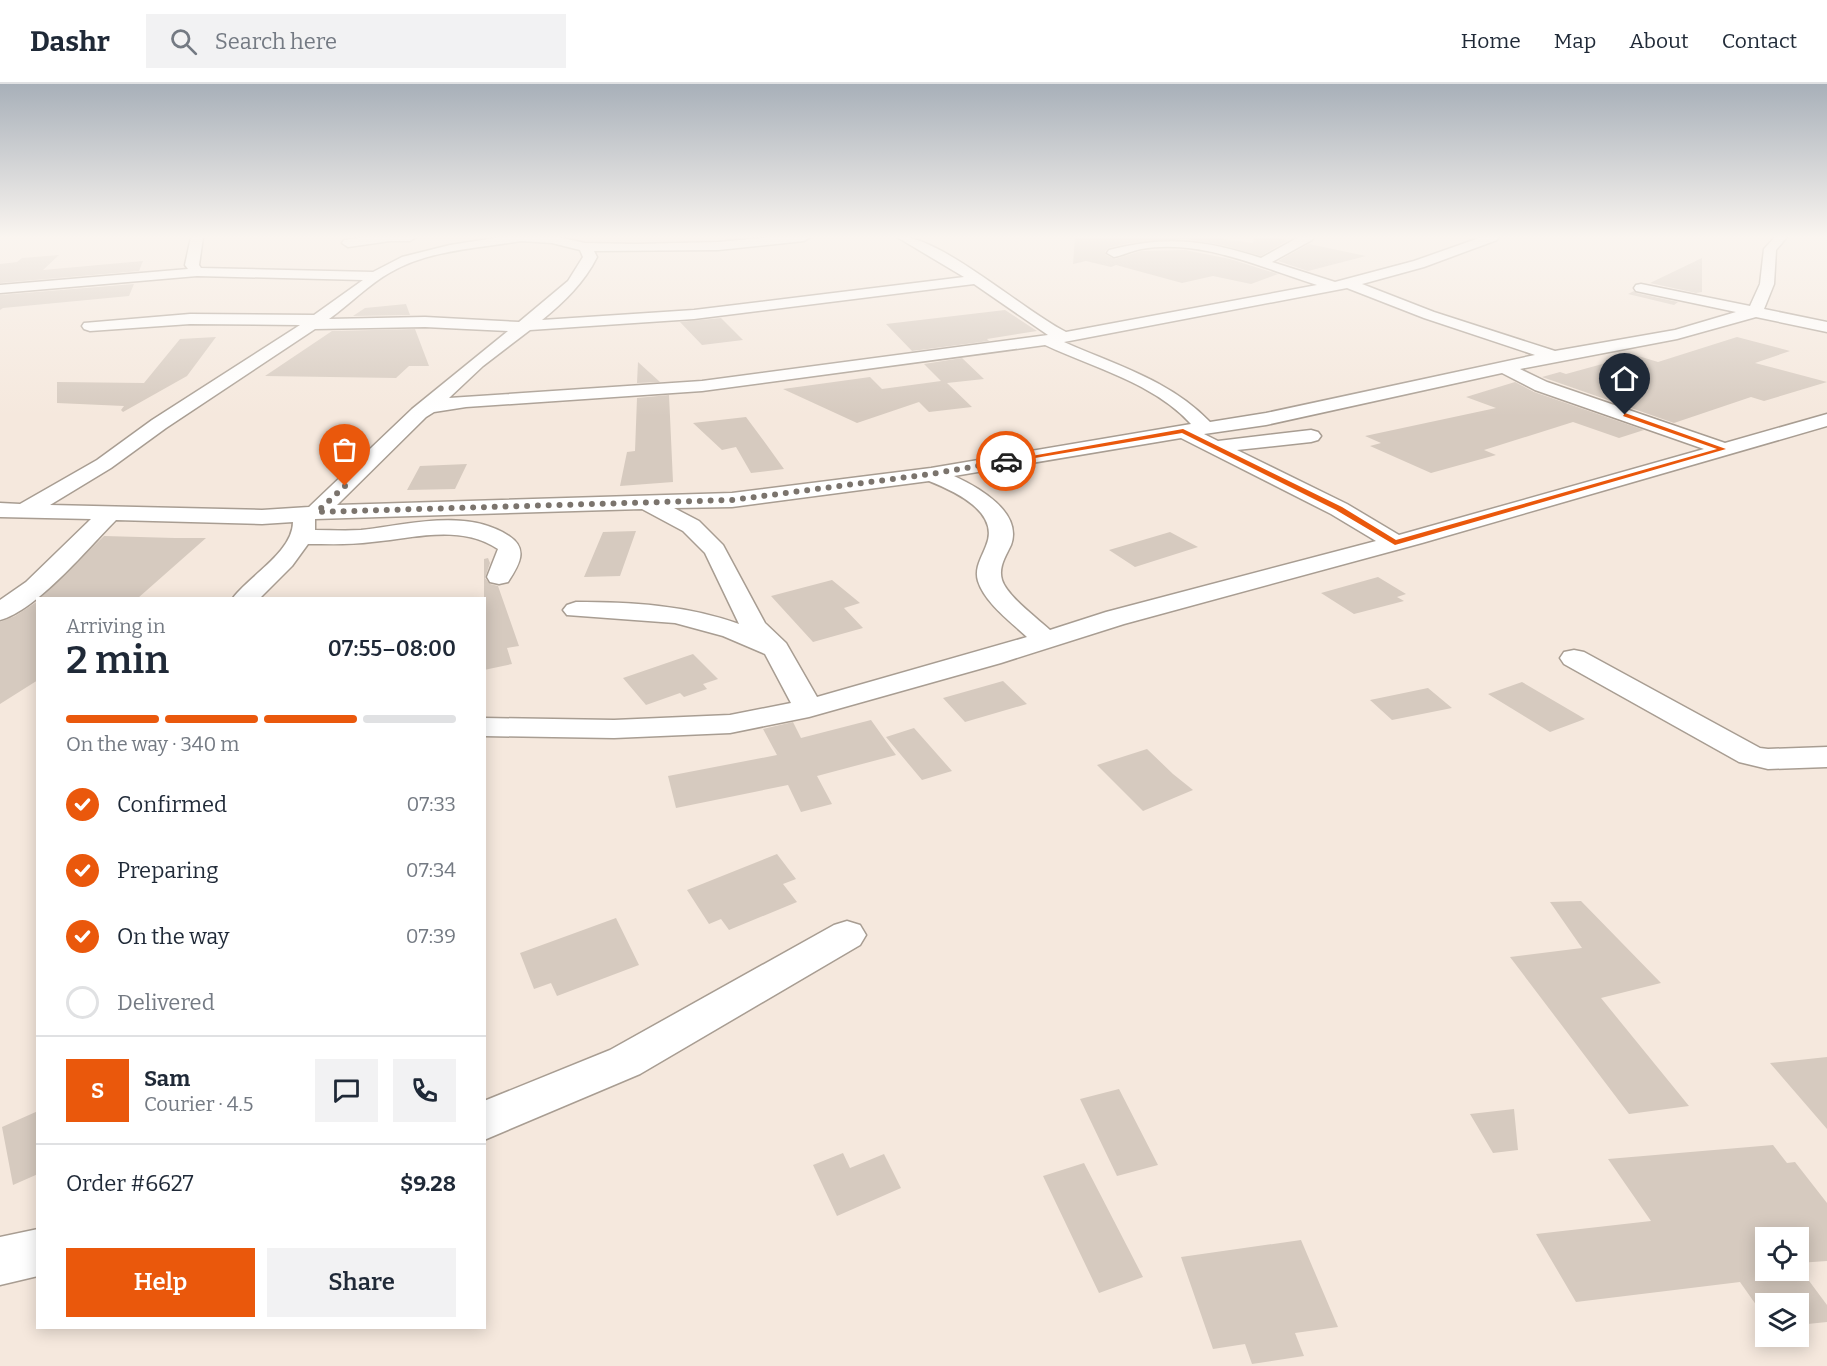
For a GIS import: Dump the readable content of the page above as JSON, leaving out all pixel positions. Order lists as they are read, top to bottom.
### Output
{
  "page": {
    "header": "Dashr",
    "search": "Search here",
    "nav": [
      "Home",
      "Map",
      "About",
      "Contact"
    ],
    "heading": ["2 min", "Arriving in", "07:55–08:00"],
    "panel": [
      "Sam",
      "Courier · 4.5",
      "Order #6627",
      "$9.28"
    ],
    "bar": "On the way · 340 m",
    "list": [
      ["Confirmed", "07:33"],
      ["Preparing", "07:34"],
      ["On the way", "07:39"],
      "Delivered"
    ],
    "round": "S",
    "buttons": ["Help", "Share"]
  }
}
